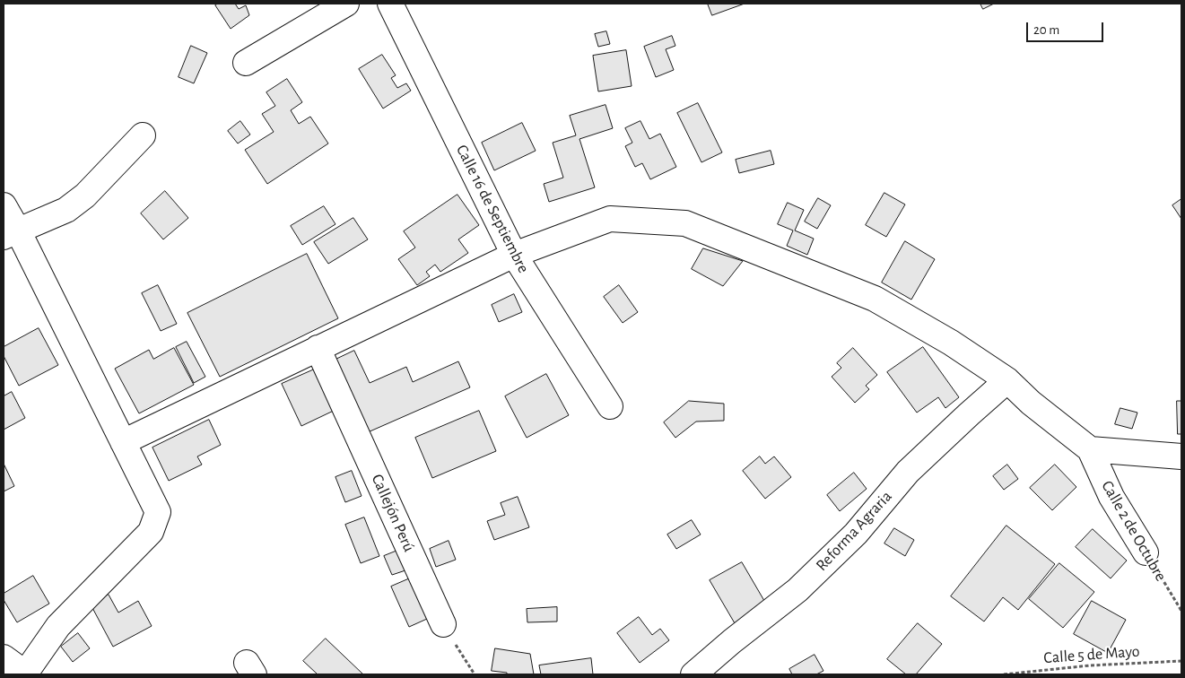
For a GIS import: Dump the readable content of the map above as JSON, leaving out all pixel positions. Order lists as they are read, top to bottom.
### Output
{
  "streets": {
    "street": [
      "Calle 16 de Septiembre",
      "Callejón Perú",
      "Reforma Agraria",
      "Calle 2 de Octubre"
    ],
    "path": ["Calle 5 de Mayo"]
  },
  "scale_bar": "20 m"
}
